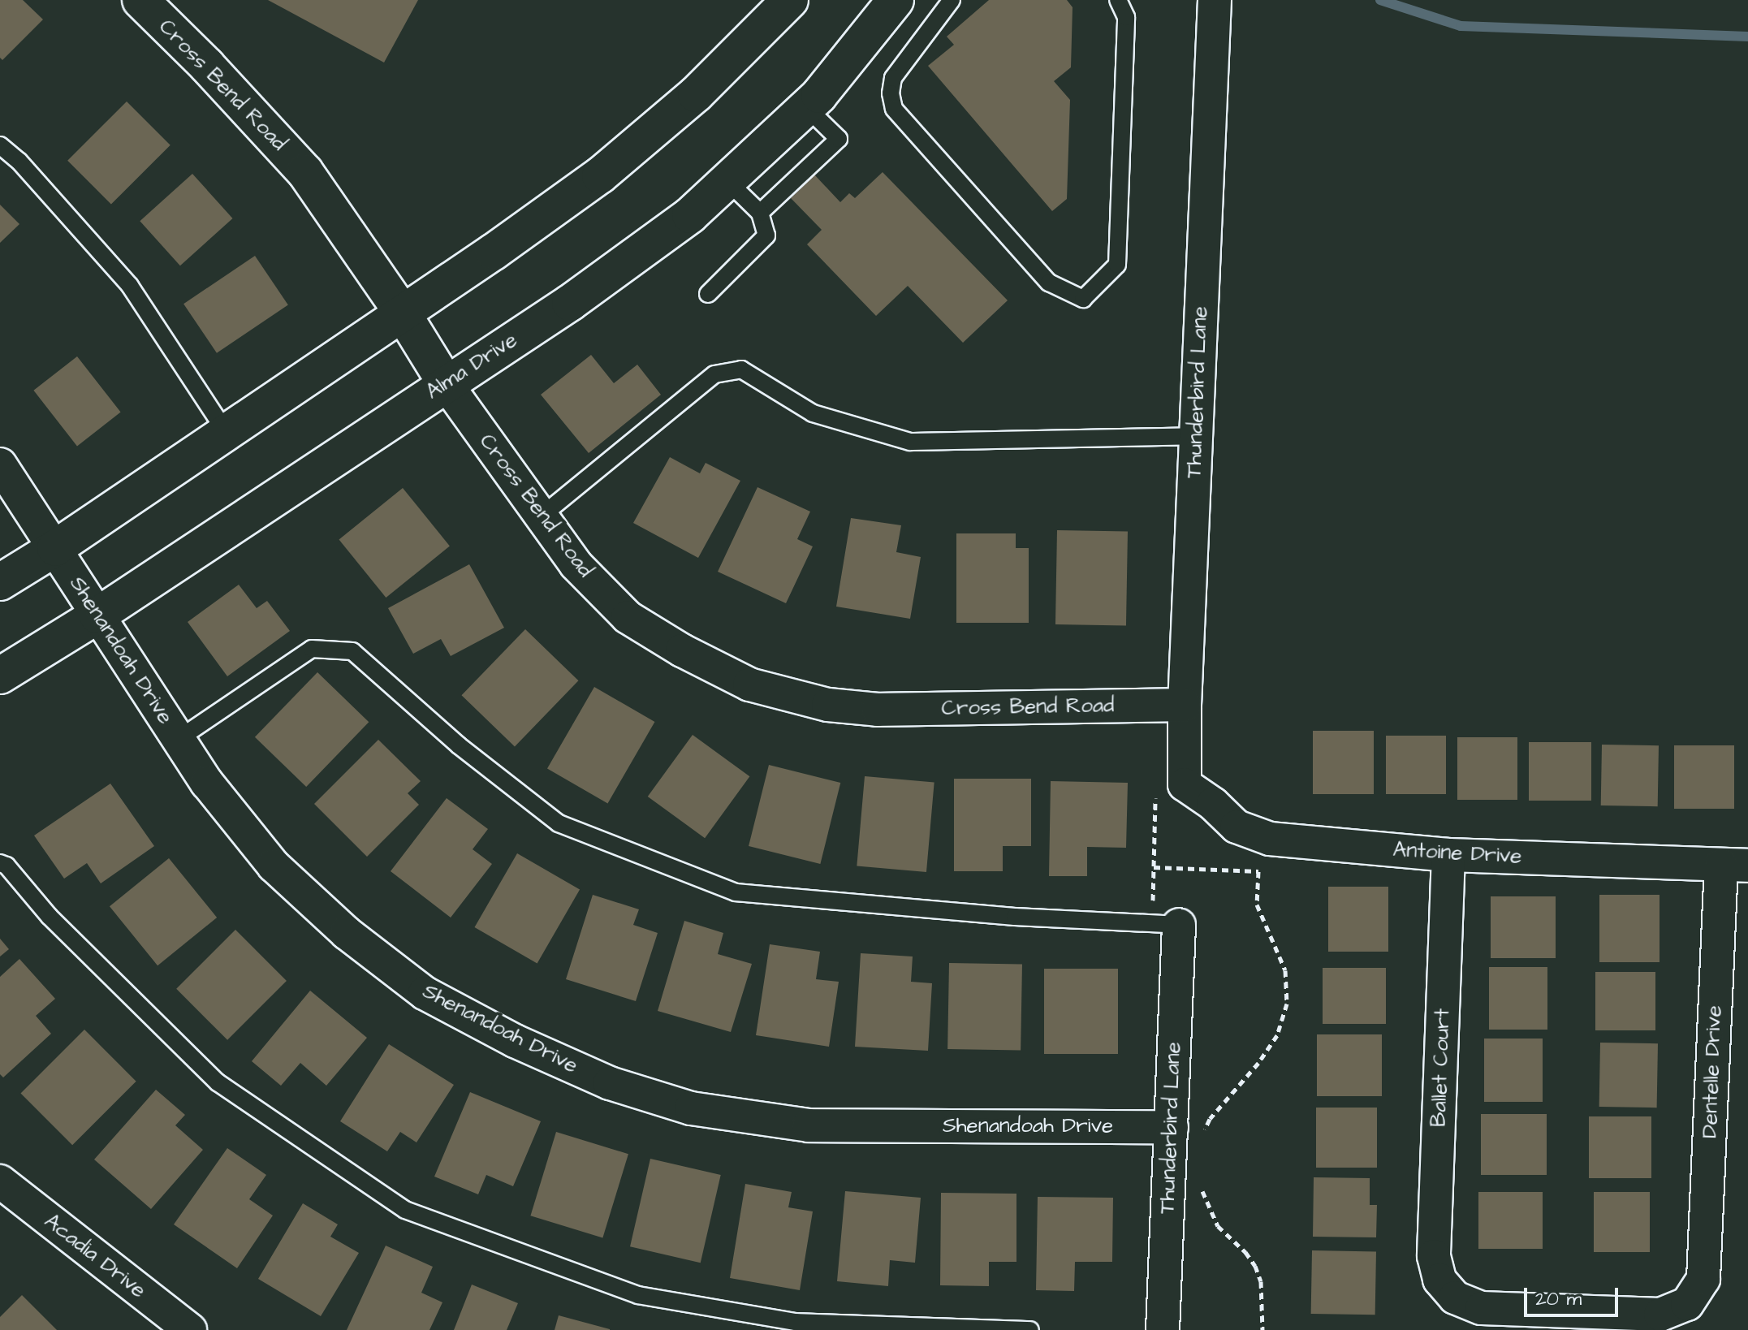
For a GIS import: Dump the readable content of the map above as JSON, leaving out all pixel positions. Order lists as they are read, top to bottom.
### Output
{
  "streets": {
    "main road": ["Cross Bend Road", "Alma Drive"],
    "street": [
      "Thunderbird Lane",
      "Shenandoah Drive",
      "Antoine Drive",
      "Ballet Court",
      "Dentelle Drive",
      "Acadia Drive"
    ]
  },
  "crossings": [
    ["Cross Bend Road", "Alma Drive"],
    ["Cross Bend Road", "Thunderbird Lane"],
    ["Alma Drive", "Shenandoah Drive"],
    ["Thunderbird Lane", "Shenandoah Drive"],
    ["Thunderbird Lane", "Antoine Drive"],
    ["Antoine Drive", "Ballet Court"],
    ["Antoine Drive", "Dentelle Drive"],
    ["Ballet Court", "Dentelle Drive"]
  ],
  "scale_bar": "20 m"
}
